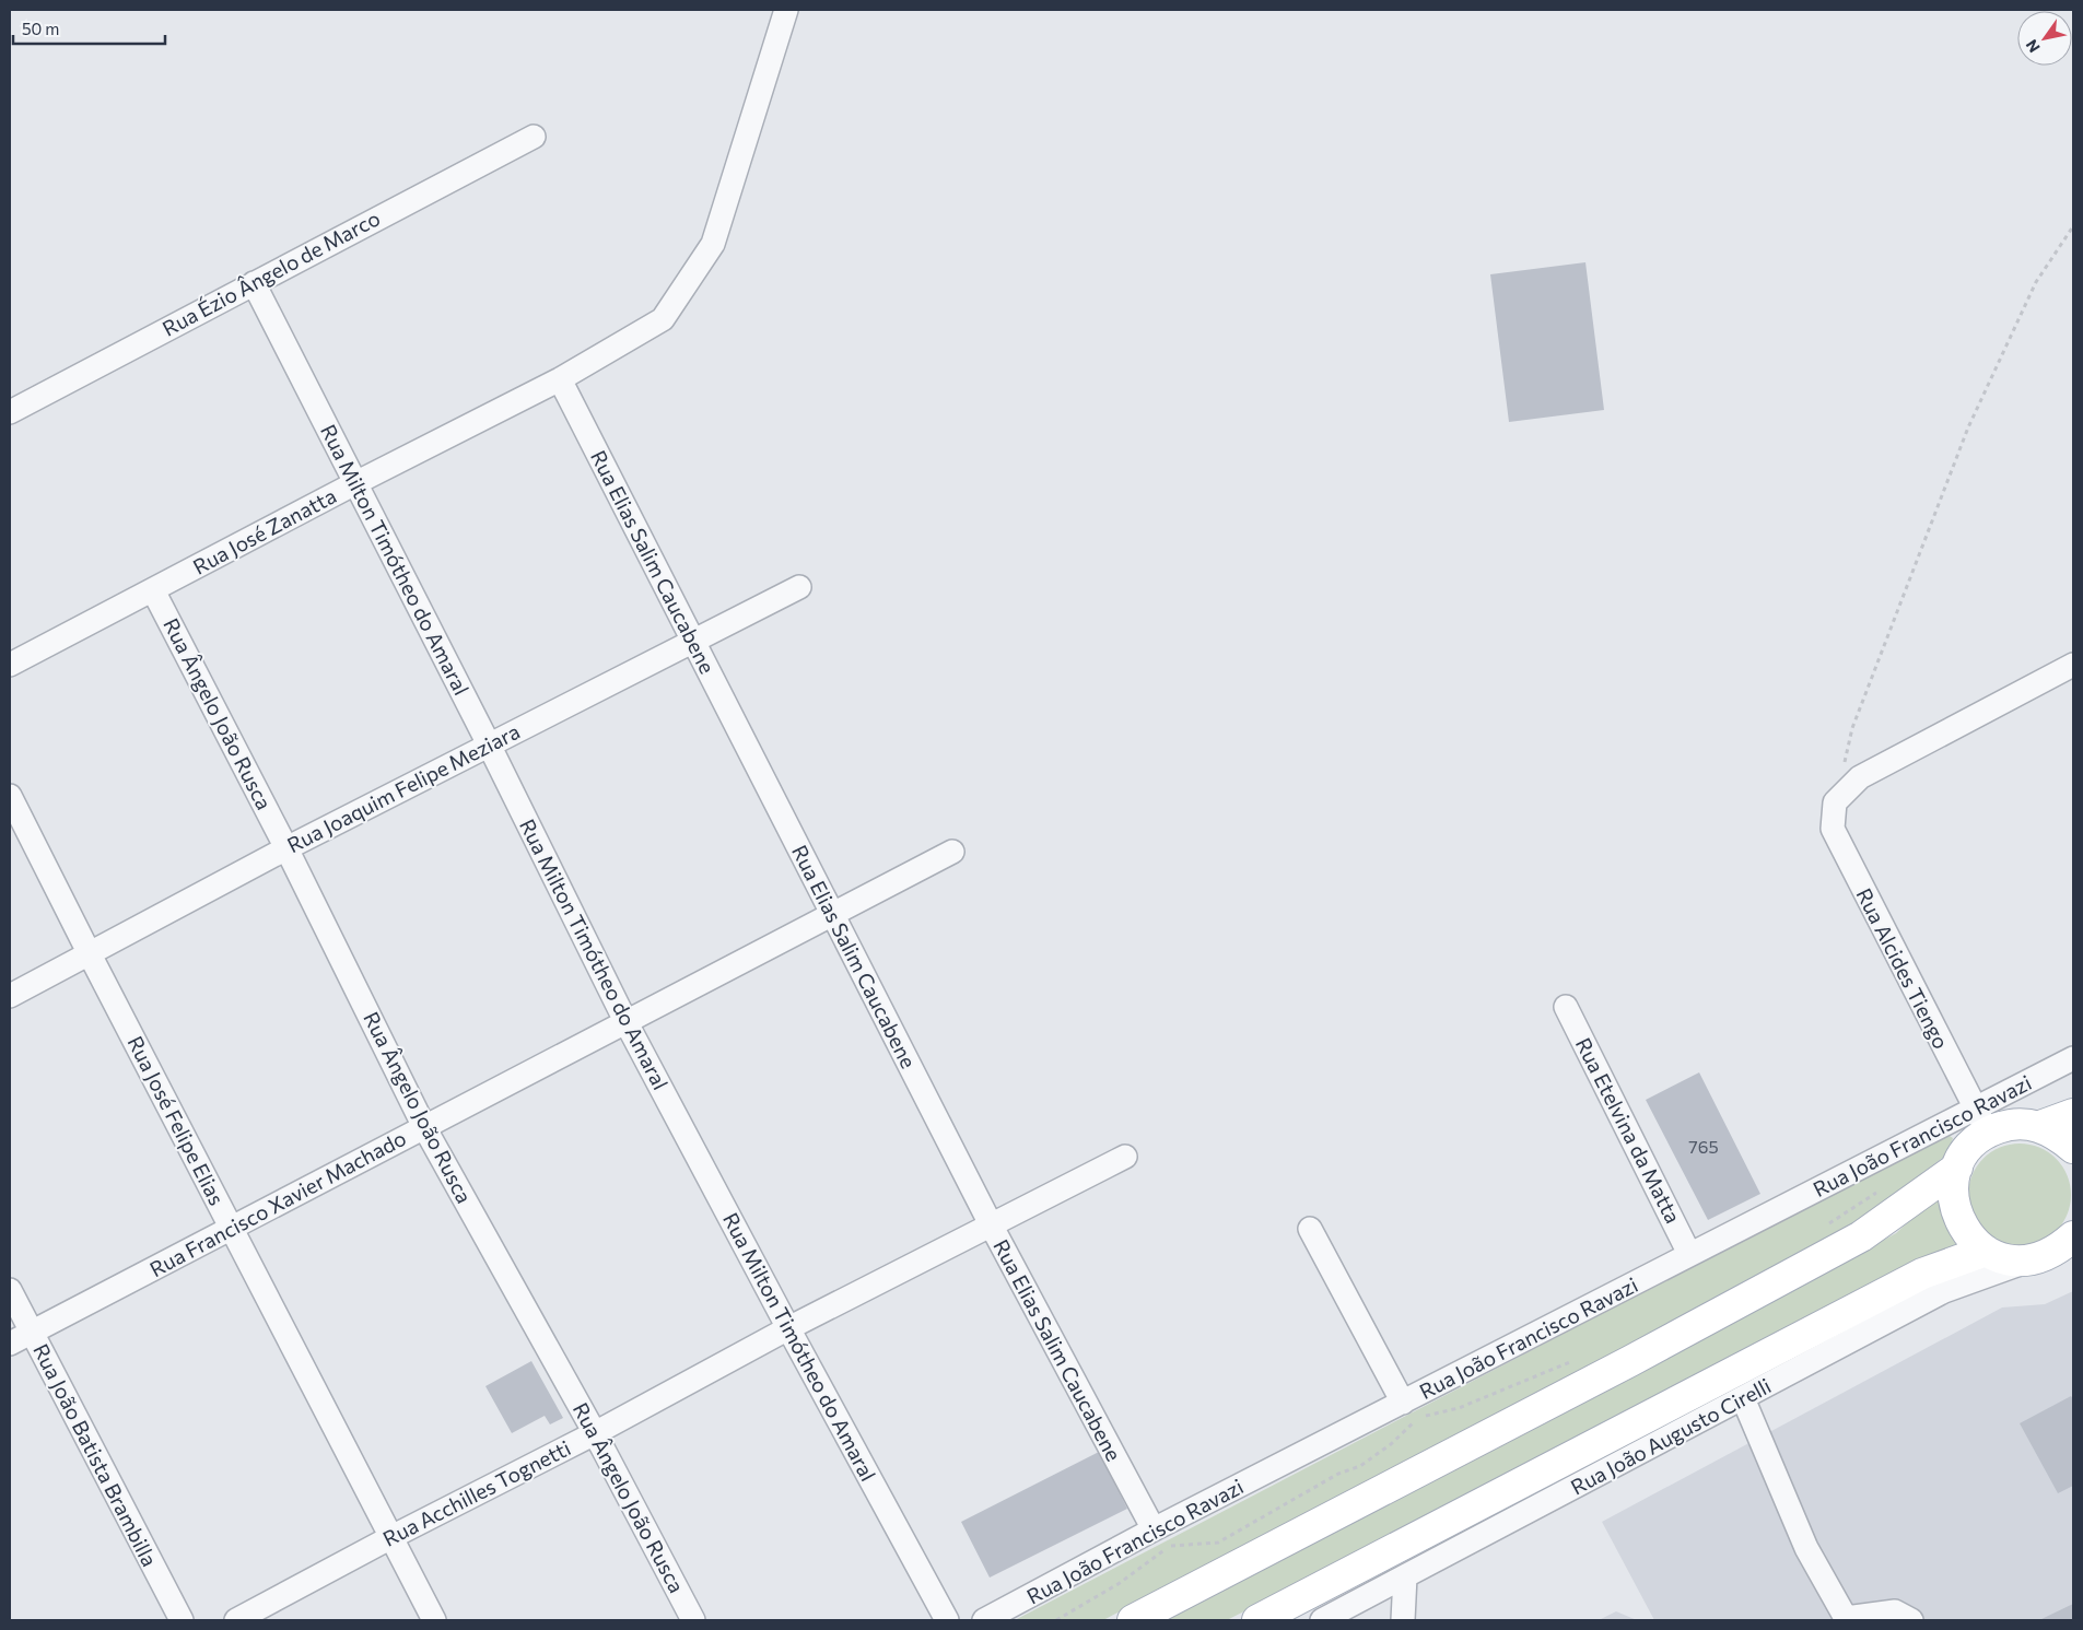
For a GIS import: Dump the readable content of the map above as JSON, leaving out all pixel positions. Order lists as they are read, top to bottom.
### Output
{
  "streets": {
    "street": [
      "Rua Ézio Ângelo de Marco",
      "Rua José Zanatta",
      "Rua Milton Timótheo do Amaral",
      "Rua Elias Salim Caucabene",
      "Rua Ângelo João Rusca",
      "Rua Joaquim Felipe Meziara",
      "Rua Alcides Tiengo",
      "Rua José Felipe Elias",
      "Rua Etelvina da Matta",
      "Rua João Francisco Ravazi",
      "Rua Francisco Xavier Machado",
      "Rua João Augusto Cirelli",
      "Rua João Batista Brambilla",
      "Rua Acchilles Tognetti"
    ]
  },
  "crossings": [
    ["Rua Ézio Ângelo de Marco", "Rua Milton Timótheo do Amaral"],
    ["Rua José Zanatta", "Rua Milton Timótheo do Amaral"],
    ["Rua José Zanatta", "Rua Elias Salim Caucabene"],
    ["Rua José Zanatta", "Rua Ângelo João Rusca"],
    ["Rua Milton Timótheo do Amaral", "Rua Joaquim Felipe Meziara"],
    ["Rua Milton Timótheo do Amaral", "Rua Francisco Xavier Machado"],
    ["Rua Milton Timótheo do Amaral", "Rua Acchilles Tognetti"],
    ["Rua Elias Salim Caucabene", "Rua Joaquim Felipe Meziara"],
    ["Rua Elias Salim Caucabene", "Rua João Francisco Ravazi"],
    ["Rua Elias Salim Caucabene", "Rua Francisco Xavier Machado"],
    ["Rua Elias Salim Caucabene", "Rua Acchilles Tognetti"],
    ["Rua Ângelo João Rusca", "Rua Joaquim Felipe Meziara"],
    ["Rua Ângelo João Rusca", "Rua Francisco Xavier Machado"],
    ["Rua Ângelo João Rusca", "Rua Acchilles Tognetti"],
    ["Rua Joaquim Felipe Meziara", "Rua José Felipe Elias"],
    ["Rua Alcides Tiengo", "Rua João Francisco Ravazi"],
    ["Rua José Felipe Elias", "Rua Francisco Xavier Machado"],
    ["Rua José Felipe Elias", "Rua Acchilles Tognetti"],
    ["Rua Etelvina da Matta", "Rua João Francisco Ravazi"],
    ["Rua Francisco Xavier Machado", "Rua João Batista Brambilla"]
  ],
  "house_numbers": ["765"],
  "scale_bar": "50 m",
  "north": "bottom left"
}
